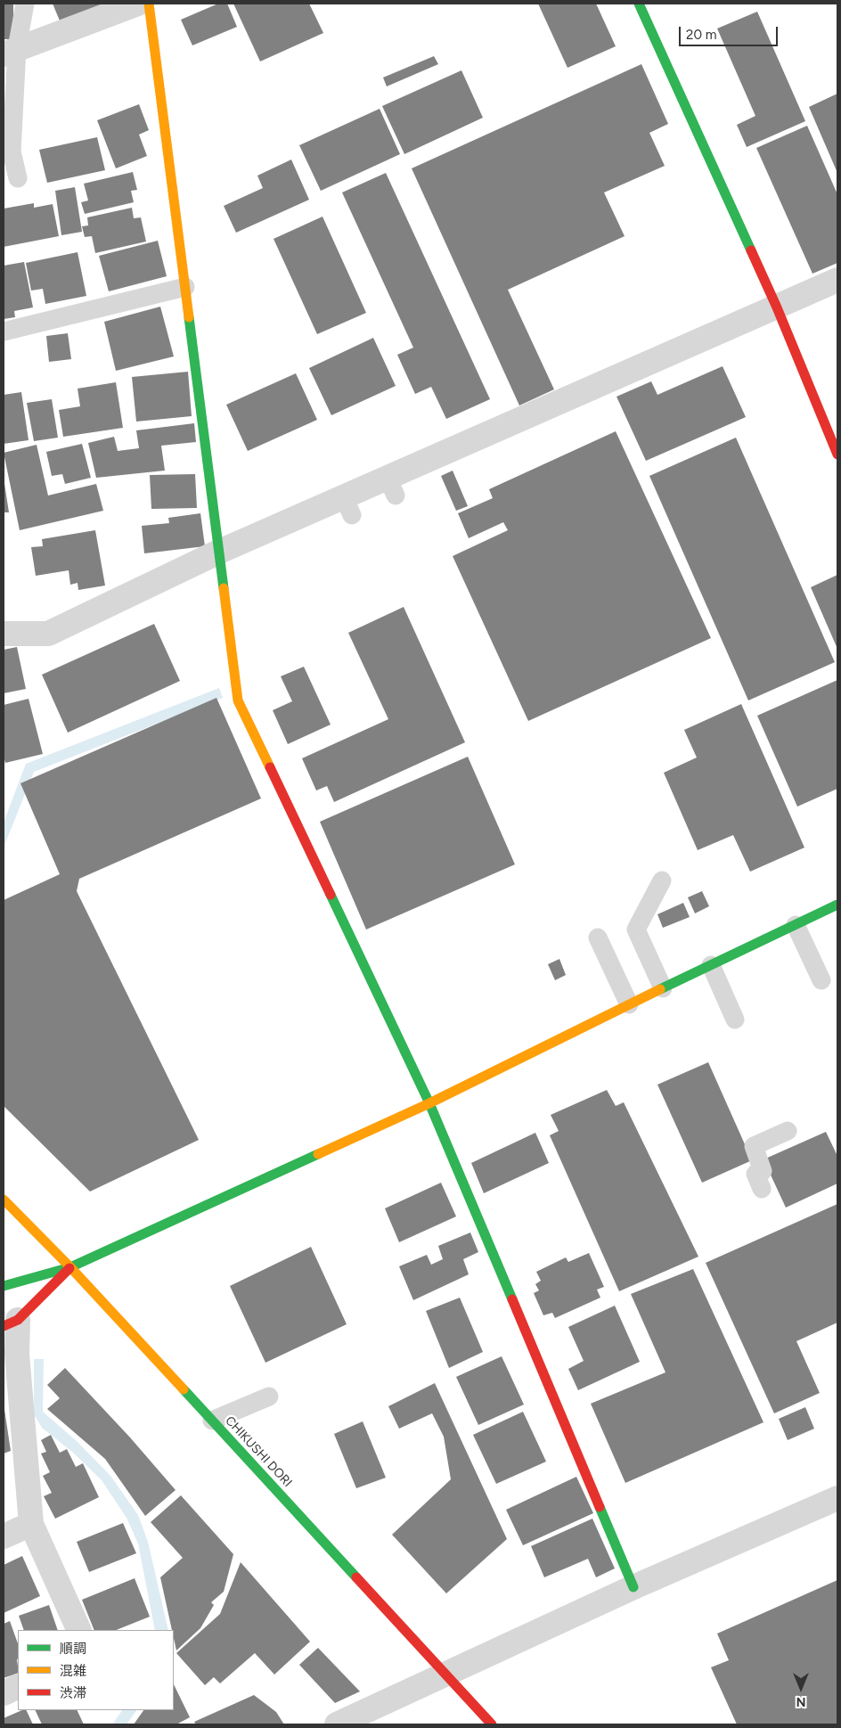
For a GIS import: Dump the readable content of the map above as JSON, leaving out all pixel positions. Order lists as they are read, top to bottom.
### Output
{
  "streets": {
    "street": ["CHIKUSHI DORI"]
  },
  "legend": ["順調", "混雑", "渋滞"],
  "scale_bar": "20 m",
  "north": "bottom"
}
